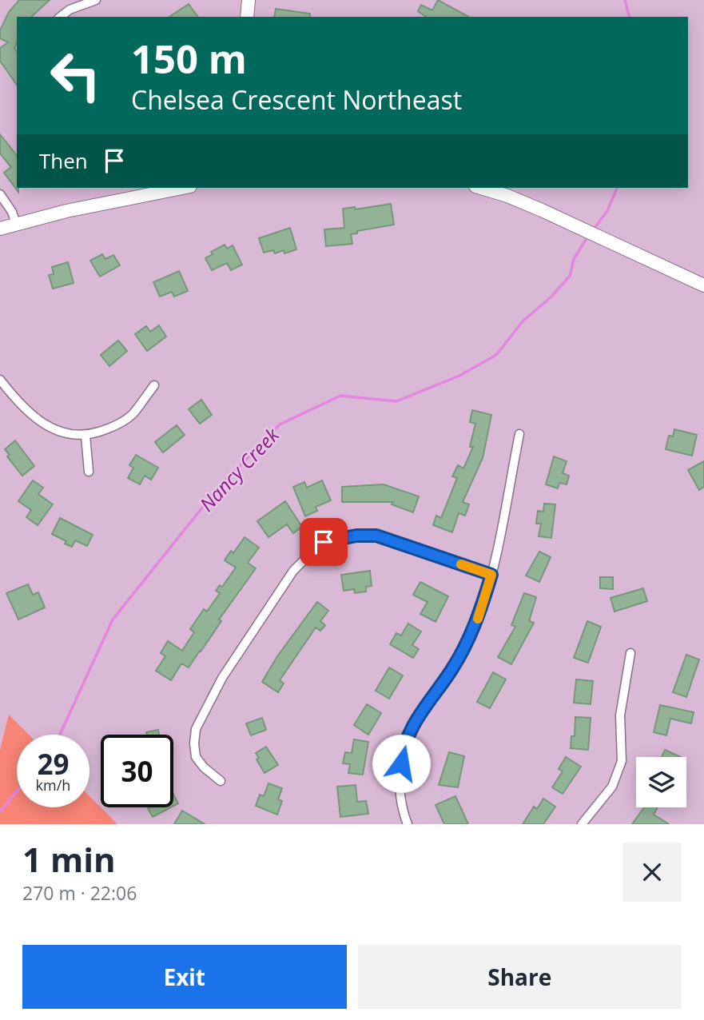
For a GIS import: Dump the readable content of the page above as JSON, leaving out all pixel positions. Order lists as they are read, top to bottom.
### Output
{
  "water": ["Nancy Creek"],
  "page": {
    "turn": ["150 m", "Chelsea Crescent Northeast"],
    "then": "Then",
    "speed": "29 km/h",
    "limit": "30",
    "heading": ["1 min", "270 m · 22:06"],
    "buttons": ["Exit", "Share"]
  }
}
